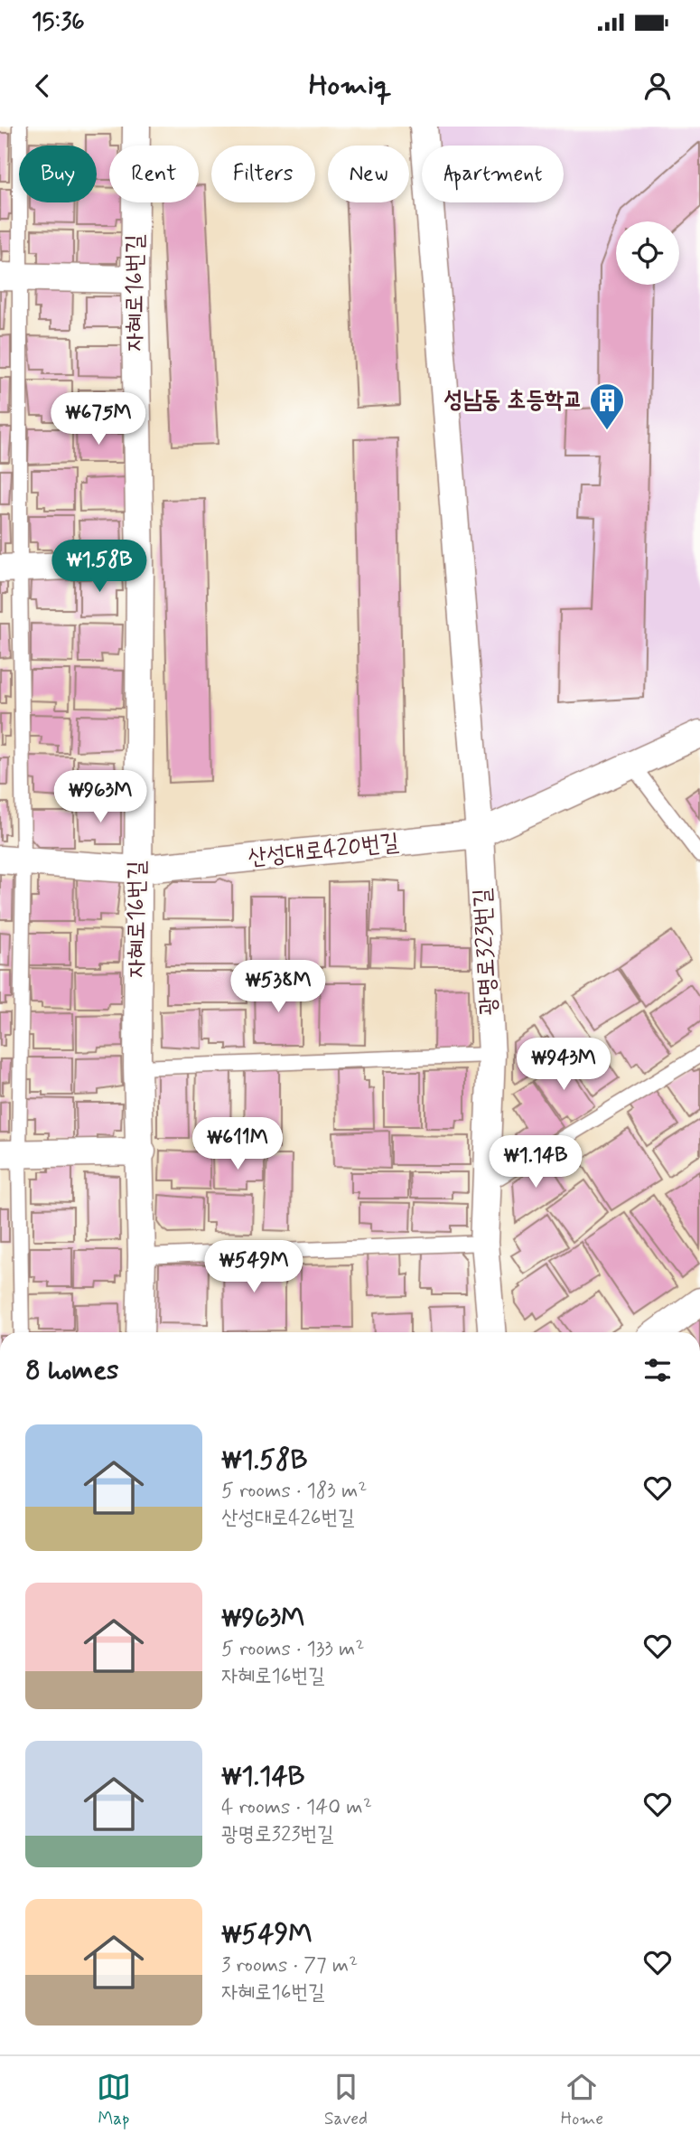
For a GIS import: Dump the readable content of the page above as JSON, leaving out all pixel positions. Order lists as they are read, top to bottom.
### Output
{
  "streets": {
    "street": ["자혜로16번길", "산성대로420번길", "광명로323번길"]
  },
  "crossings": [
    ["자혜로16번길", "산성대로420번길"],
    ["산성대로420번길", "광명로323번길"]
  ],
  "places": {
    "building": ["성남동 초등학교"]
  },
  "page": {
    "status": "15:36",
    "header": "Homiq",
    "chip": [
      "Buy",
      "Rent",
      "Filters",
      "New",
      "Apartment"
    ],
    "price": [
      "₩675M",
      "₩1.58B",
      "₩963M",
      "₩538M",
      "₩943M",
      "₩611M",
      "₩1.14B",
      "₩549M"
    ],
    "heading": "8 homes",
    "list": [
      {
        "name": "₩1.58B",
        "note": "5 rooms · 183 m² · 산성대로426번길"
      },
      {
        "name": "₩963M",
        "note": "5 rooms · 133 m² · 자혜로16번길"
      },
      {
        "name": "₩1.14B",
        "note": "4 rooms · 140 m² · 광명로323번길"
      },
      {
        "name": "₩549M",
        "note": "3 rooms · 77 m² · 자혜로16번길"
      }
    ],
    "tabs": ["Map", "Saved", "Home"]
  }
}
